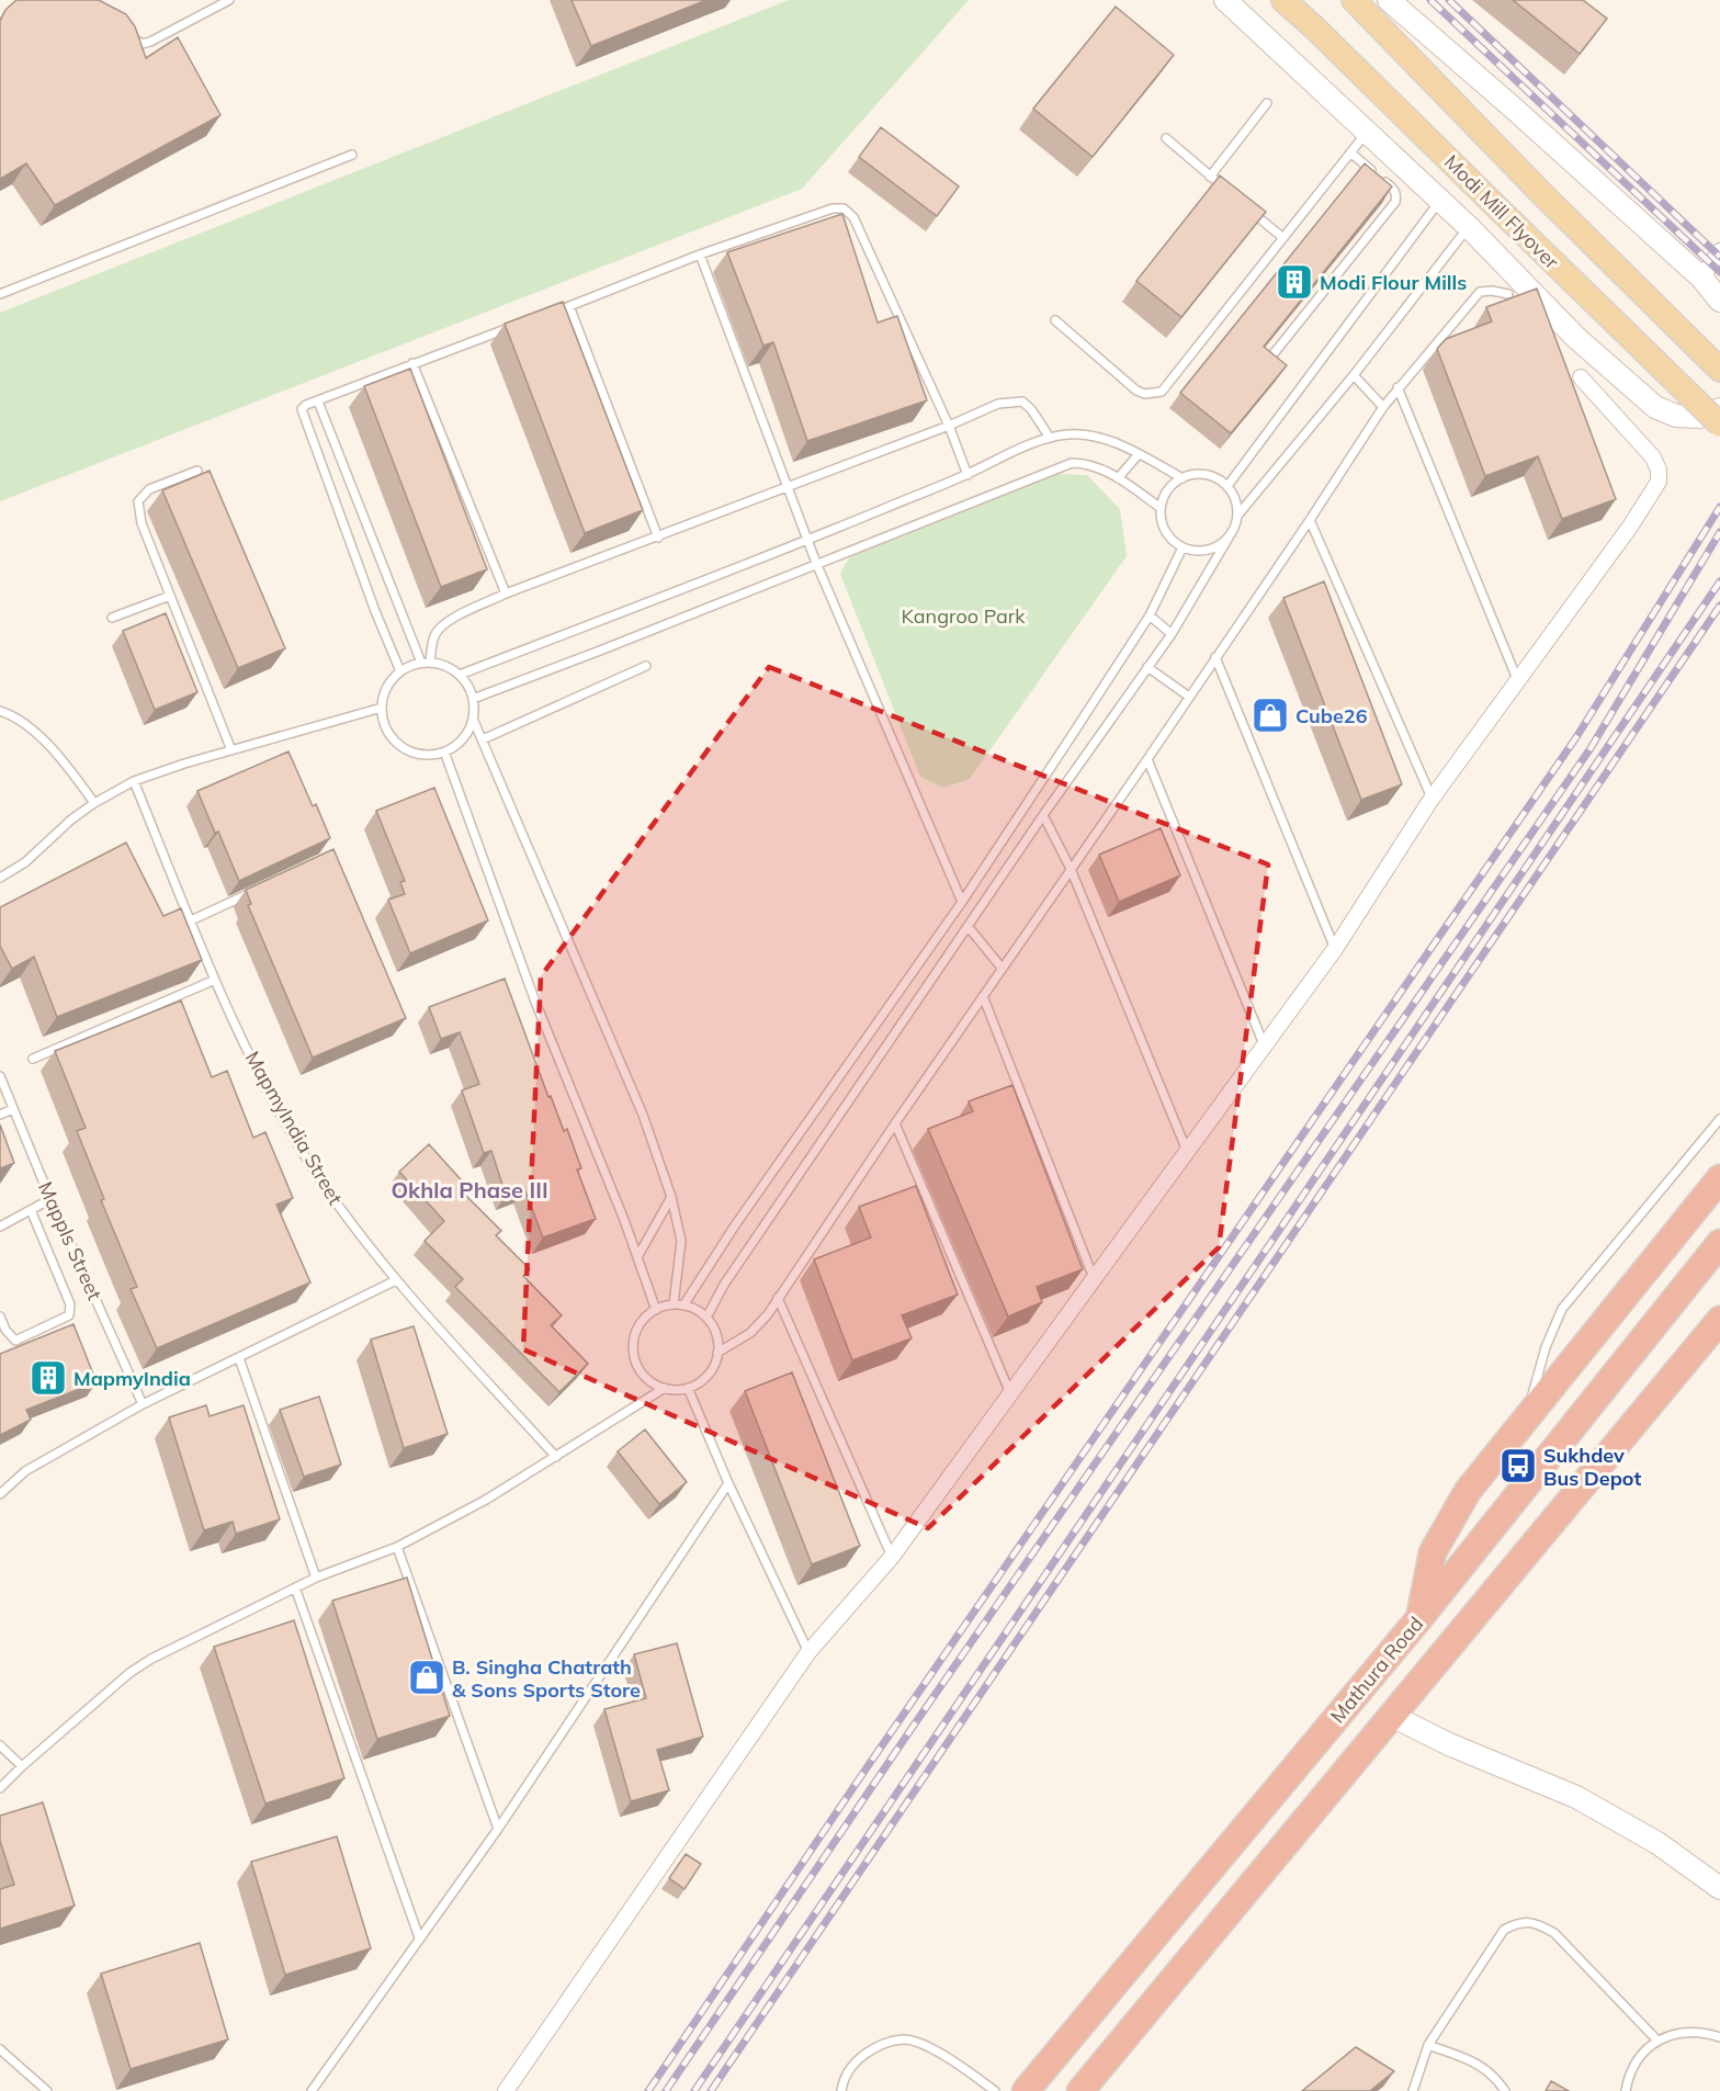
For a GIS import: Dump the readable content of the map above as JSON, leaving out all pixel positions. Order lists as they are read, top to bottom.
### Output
{
  "streets": {
    "highway": ["Mathura Road"],
    "main road": ["Modi Mill Flyover"],
    "lane": ["MapmyIndia Street", "Mappls Street"]
  },
  "districts": ["Okhla Phase III"],
  "parks": ["Kangroo Park"],
  "places": {
    "building": ["Modi Flour Mills", "MapmyIndia"],
    "shop": ["Cube26", "B. Singha Chatrath & Sons Sports Store"],
    "bus stop": ["Sukhdev Bus Depot"]
  }
}
